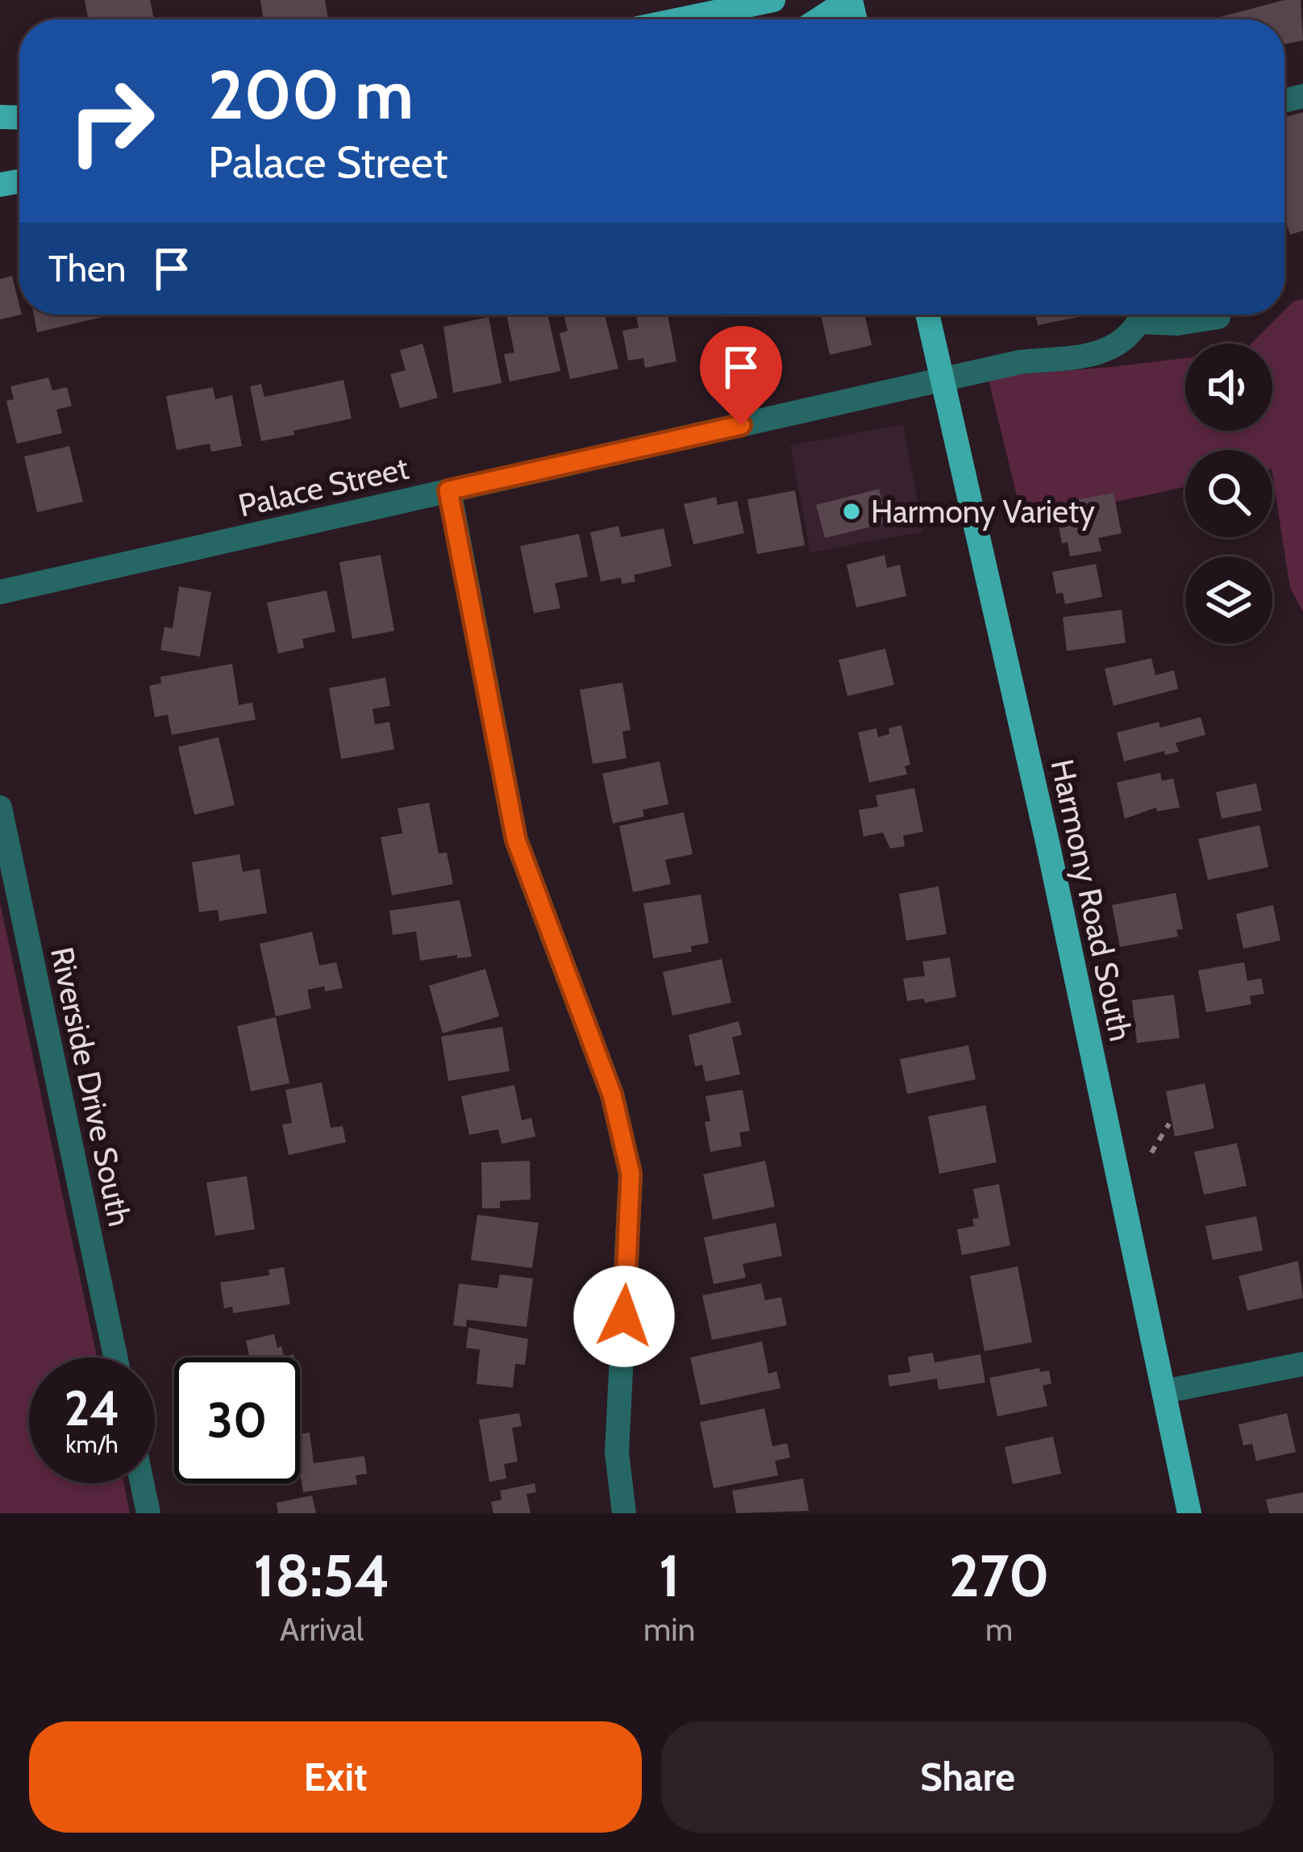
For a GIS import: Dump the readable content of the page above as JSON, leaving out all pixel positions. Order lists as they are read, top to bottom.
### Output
{
  "streets": {
    "main road": ["Harmony Road South"],
    "street": ["Palace Street", "Riverside Drive South"]
  },
  "crossings": [
    ["Palace Street", "Harmony Road South"]
  ],
  "places": ["Harmony Variety"],
  "page": {
    "turn": ["200 m", "Palace Street"],
    "then": "Then",
    "speed": "24 km/h",
    "limit": "30",
    "eta": [
      "18:54",
      "Arrival",
      "1",
      "min",
      "270",
      "m"
    ],
    "buttons": ["Exit", "Share"]
  }
}
